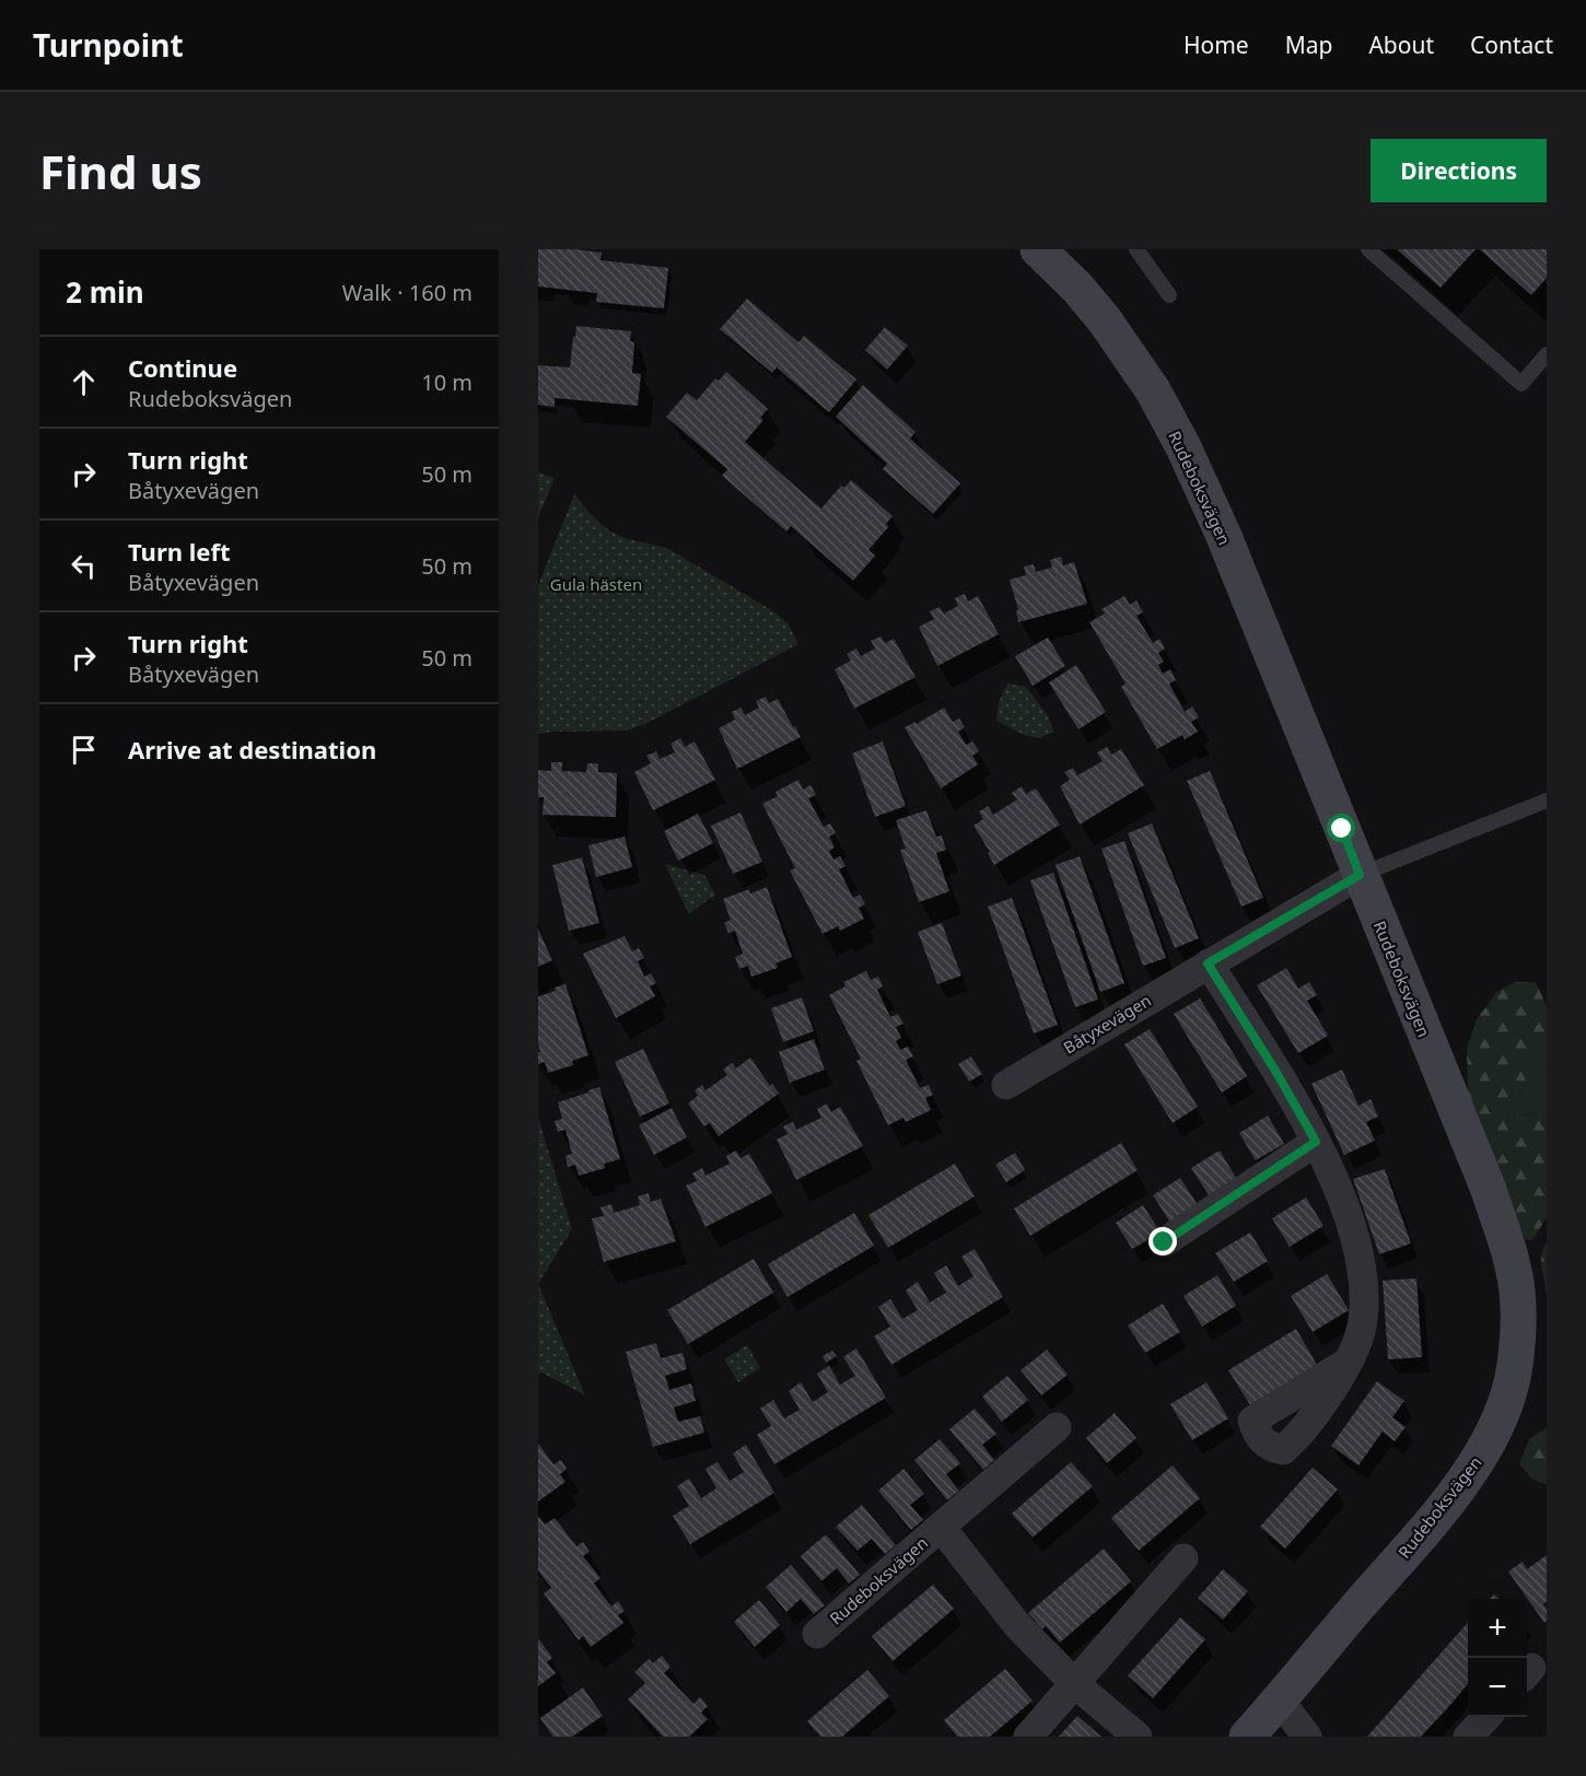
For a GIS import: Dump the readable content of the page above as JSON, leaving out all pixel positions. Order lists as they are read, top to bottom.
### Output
{
  "streets": {
    "street": ["Rudeboksvägen", "Båtyxevägen"]
  },
  "crossings": [
    ["Rudeboksvägen", "Båtyxevägen"]
  ],
  "parks": ["Gula hästen"],
  "page": {
    "header": "Turnpoint",
    "nav": [
      "Home",
      "Map",
      "About",
      "Contact"
    ],
    "buttons": "Directions",
    "title": "Find us",
    "heading": ["2 min", "Walk · 160 m"],
    "list": [
      ["Continue", "Rudeboksvägen", "10 m"],
      ["Turn right", "Båtyxevägen", "50 m"],
      ["Turn left", "Båtyxevägen", "50 m"],
      ["Turn right", "Båtyxevägen", "50 m"],
      "Arrive at destination"
    ],
    "map_buttons": ["+", "−"]
  }
}
